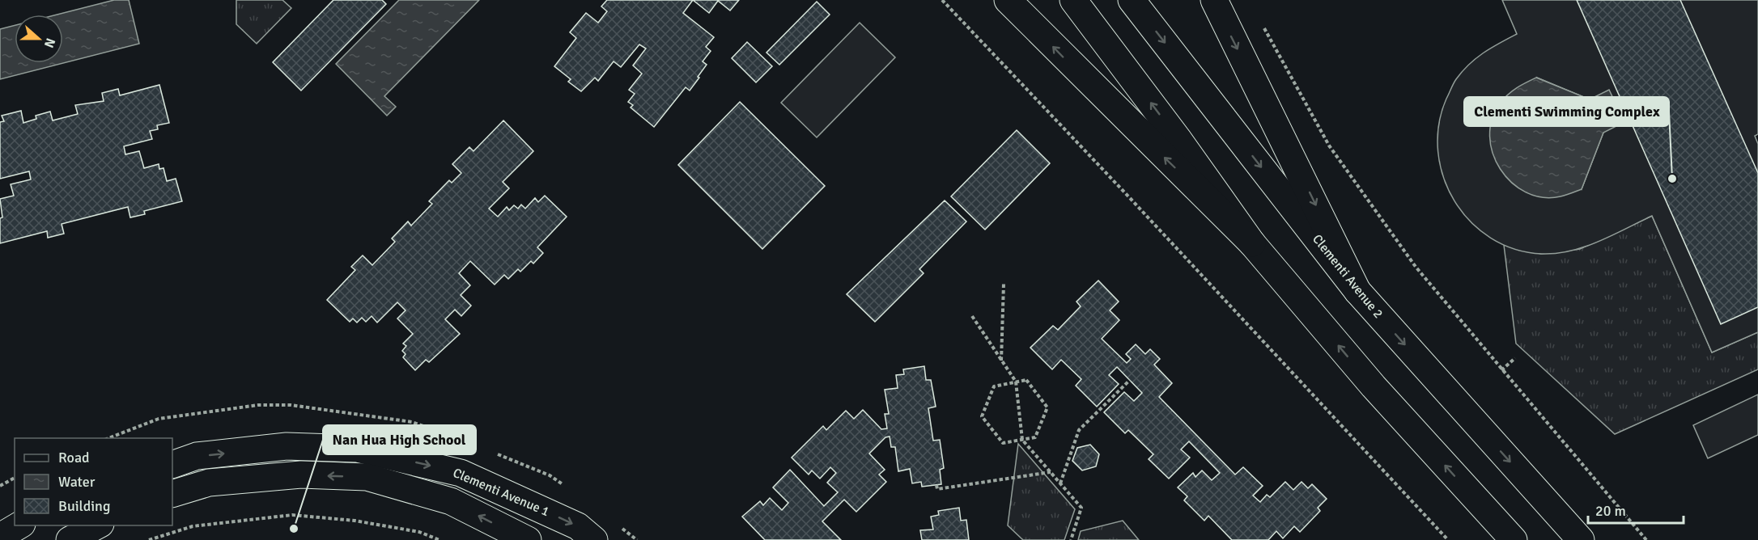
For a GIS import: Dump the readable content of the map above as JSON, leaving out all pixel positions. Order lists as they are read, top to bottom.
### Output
{
  "streets": {
    "main road": ["Clementi Avenue 2", "Clementi Avenue 1"]
  },
  "places": ["Clementi Swimming Complex", "Nan Hua High School"],
  "legend": ["Road", "Water", "Building"],
  "scale_bar": "20 m",
  "north": "right"
}
